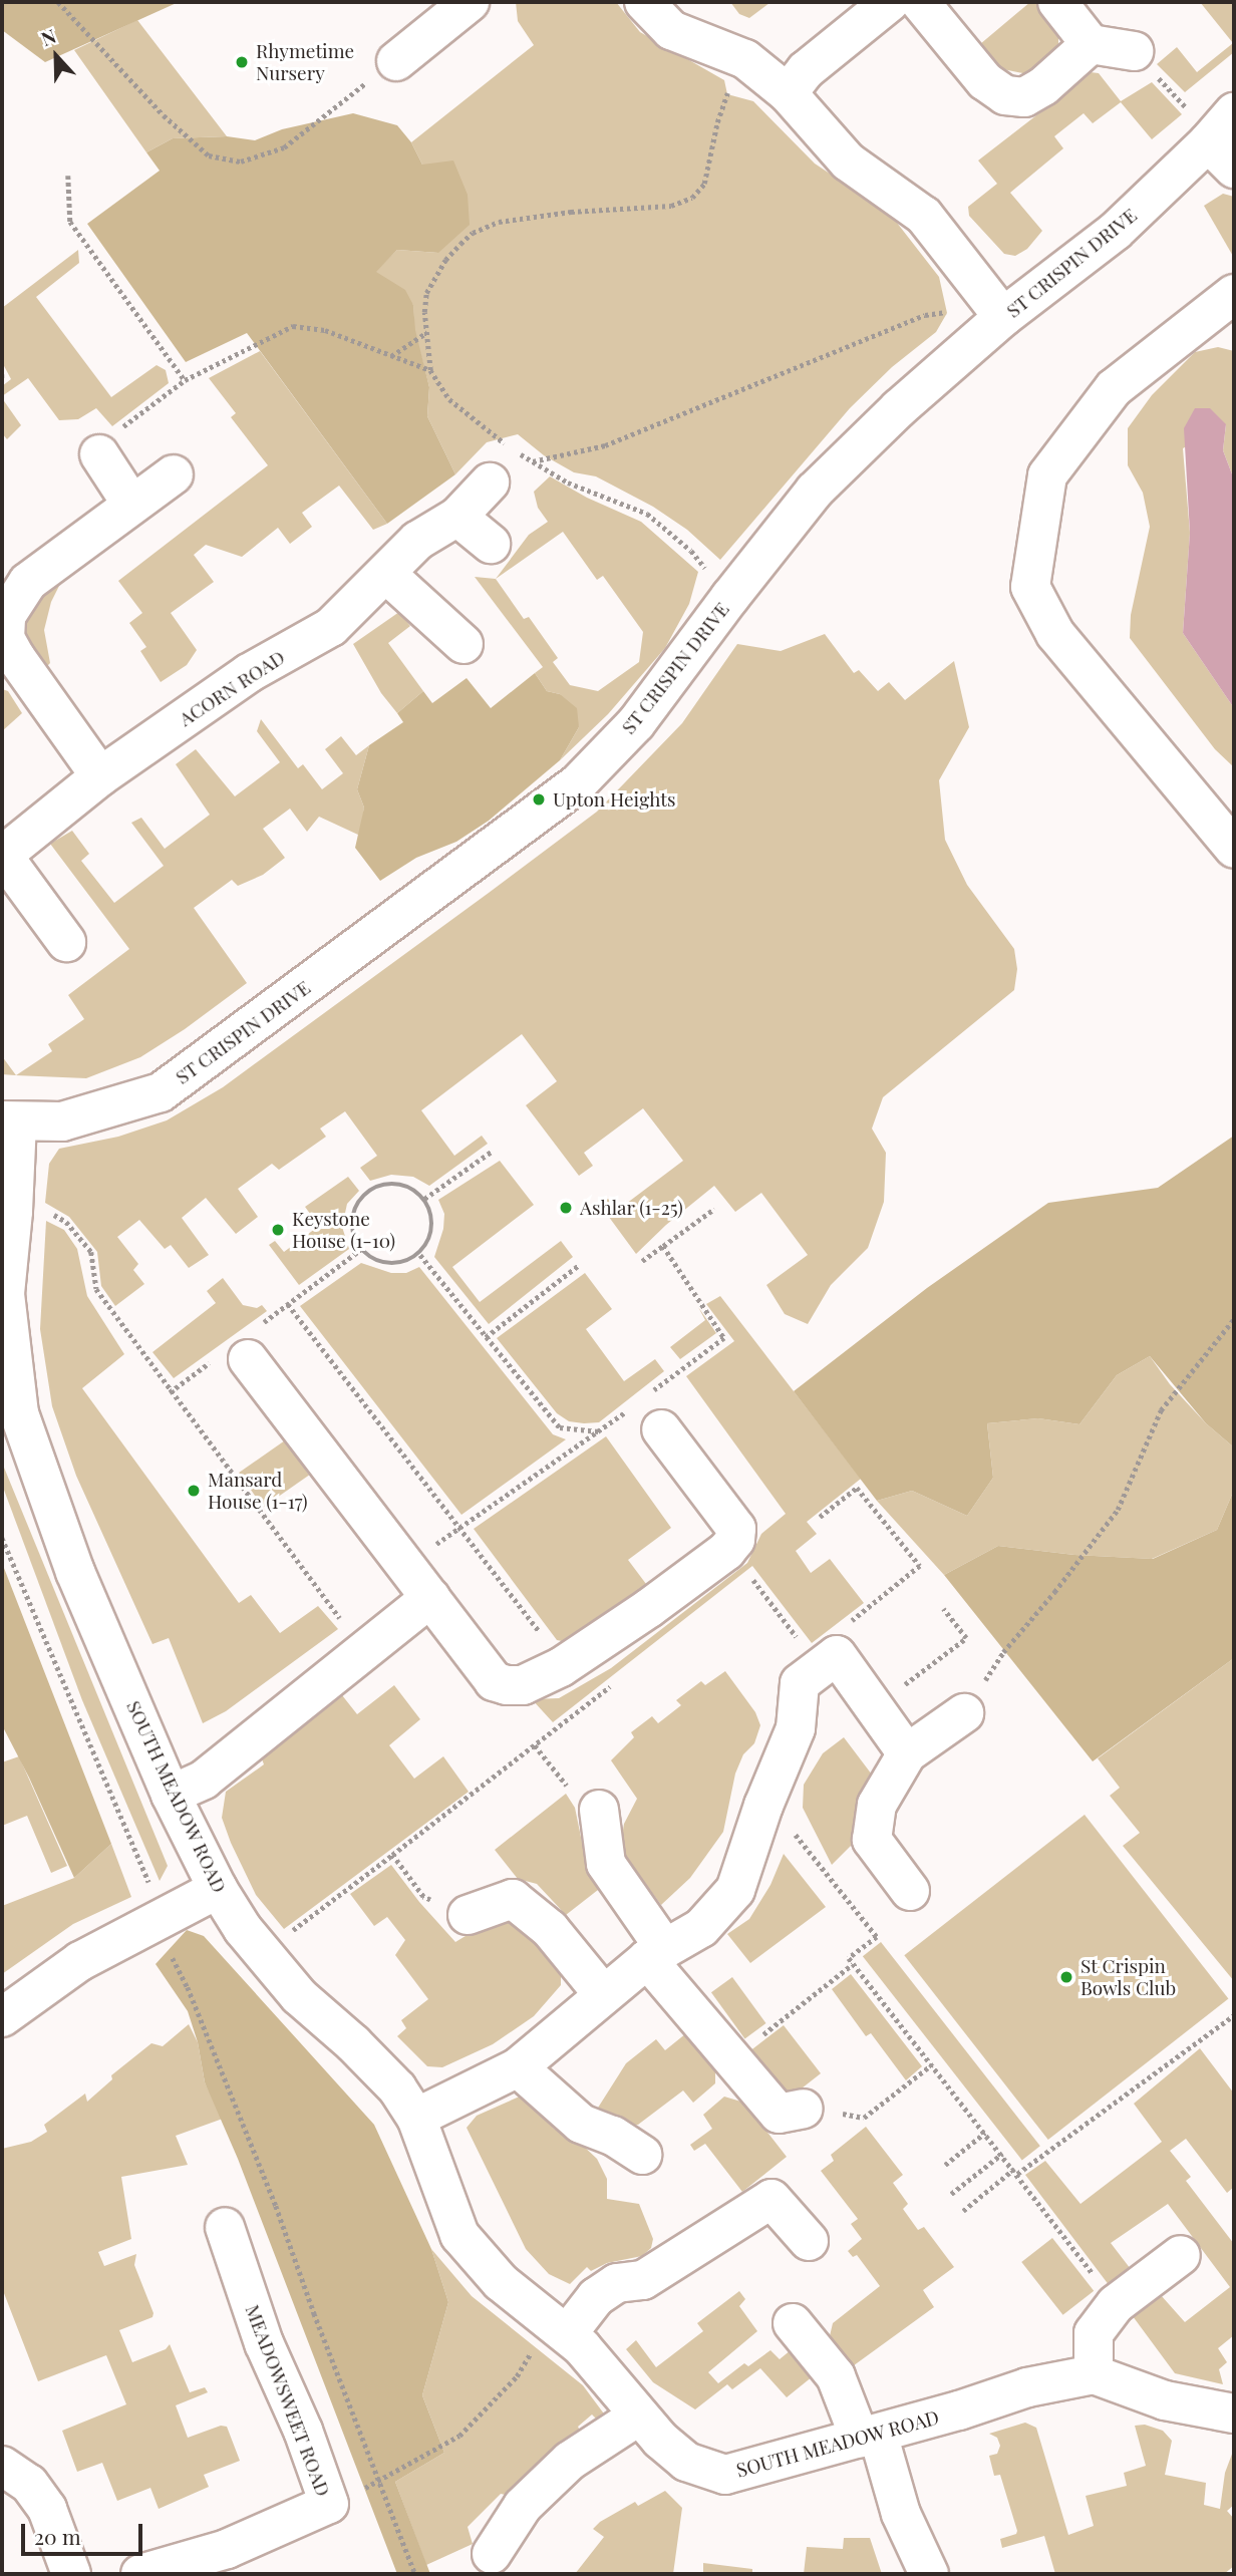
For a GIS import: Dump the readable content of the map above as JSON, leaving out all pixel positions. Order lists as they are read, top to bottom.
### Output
{
  "streets": {
    "street": [
      "ST CRISPIN DRIVE",
      "ACORN ROAD",
      "SOUTH MEADOW ROAD",
      "MEADOWSWEET ROAD"
    ]
  },
  "crossings": [
    ["ST CRISPIN DRIVE", "SOUTH MEADOW ROAD"]
  ],
  "places": [
    "Rhymetime Nursery",
    "Upton Heights",
    "Ashlar (1-25)",
    "Keystone House (1-10)",
    "Mansard House (1-17)",
    "St Crispin Bowls Club"
  ],
  "scale_bar": "20 m",
  "north": "top"
}
